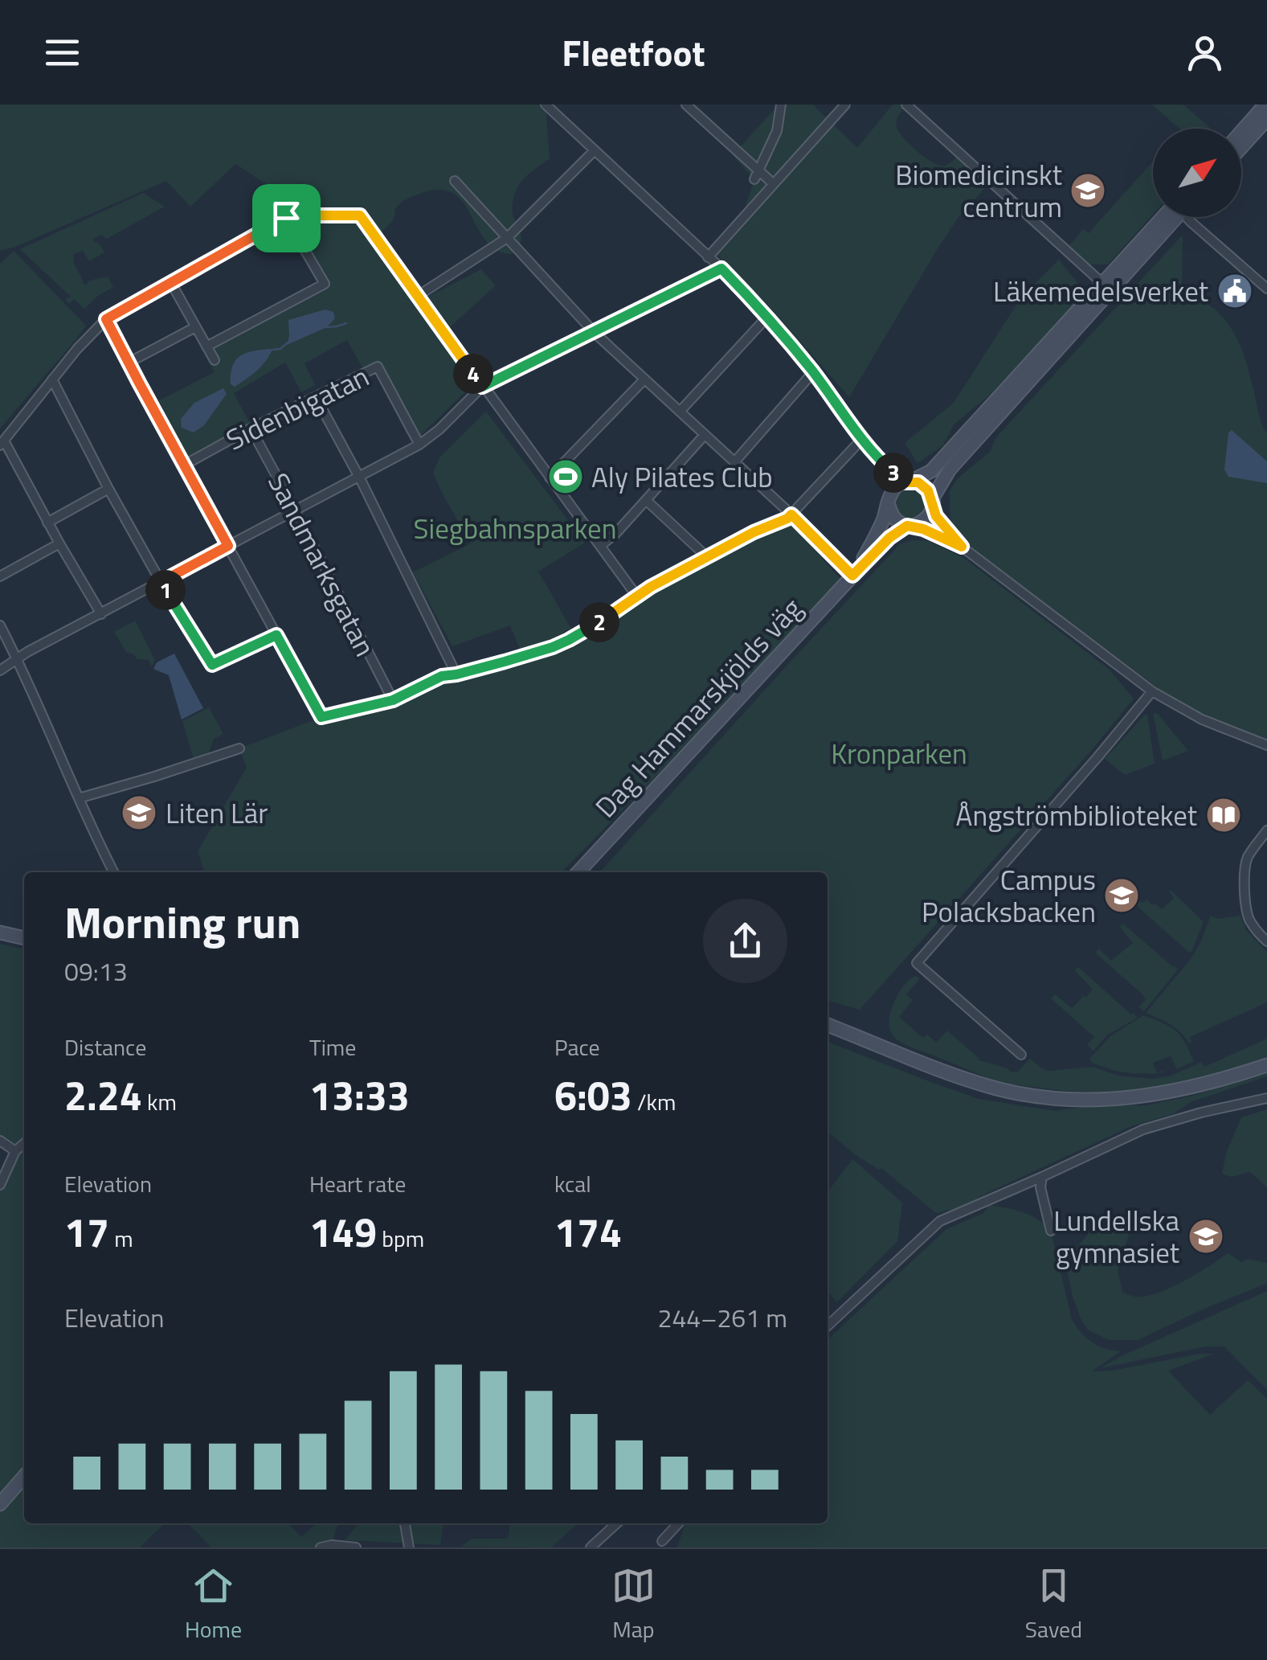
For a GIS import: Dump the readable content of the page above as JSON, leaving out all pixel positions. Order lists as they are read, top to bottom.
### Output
{
  "streets": {
    "main road": ["Dag Hammarskjölds väg"],
    "street": ["Sidenbigatan", "Sandmarksgatan"]
  },
  "crossings": [
    ["Sidenbigatan", "Sandmarksgatan"]
  ],
  "parks": ["Siegbahnsparken", "Kronparken"],
  "places": {
    "school or university": [
      "Biomedicinskt centrum",
      "Liten Lär",
      "Campus Polacksbacken",
      "Lundellska gymnasiet"
    ],
    "public building": ["Läkemedelsverket"],
    "sports": ["Aly Pilates Club"],
    "library": ["Ångströmbiblioteket"]
  },
  "north": "top right",
  "page": {
    "header": "Fleetfoot",
    "pins": [
      "4",
      "3",
      "1",
      "2"
    ],
    "heading": ["Morning run", "09:13"],
    "stats": [
      ["Distance", "2.24 km"],
      ["Time", "13:33"],
      ["Pace", "6:03 /km"],
      ["Elevation", "17 m"],
      ["Heart rate", "149 bpm"],
      ["kcal", "174"]
    ],
    "chart": ["Elevation", "244–261 m"],
    "tabs": ["Home", "Map", "Saved"]
  }
}
